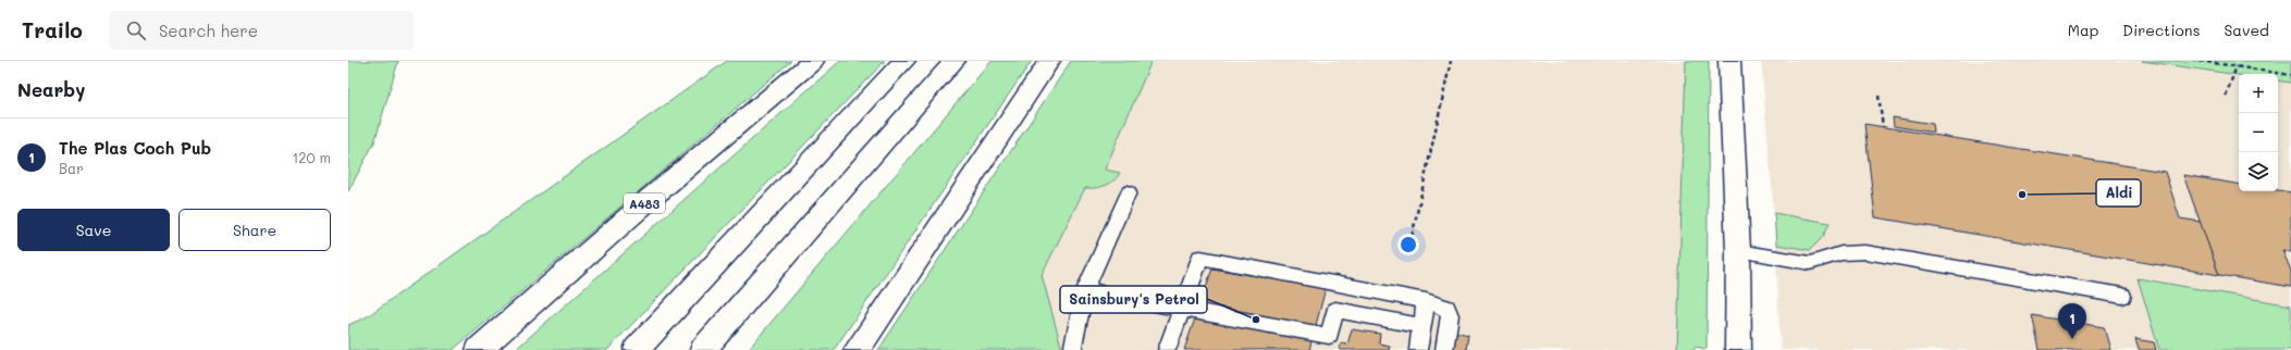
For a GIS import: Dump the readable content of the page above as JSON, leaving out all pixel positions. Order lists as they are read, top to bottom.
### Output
{
  "streets": {
    "main road": ["A483"]
  },
  "places": ["Aldi", "Sainsbury's Petrol"],
  "page": {
    "header": "Trailo",
    "search": "Search here",
    "nav": ["Map", "Directions", "Saved"],
    "heading": "Nearby",
    "map_buttons": ["+", "−"],
    "list": [
      {
        "mark": "1",
        "name": "The Plas Coch Pub",
        "note": "Bar",
        "value": "120 m"
      }
    ],
    "buttons": ["Save", "Share"],
    "pins": "1"
  }
}
